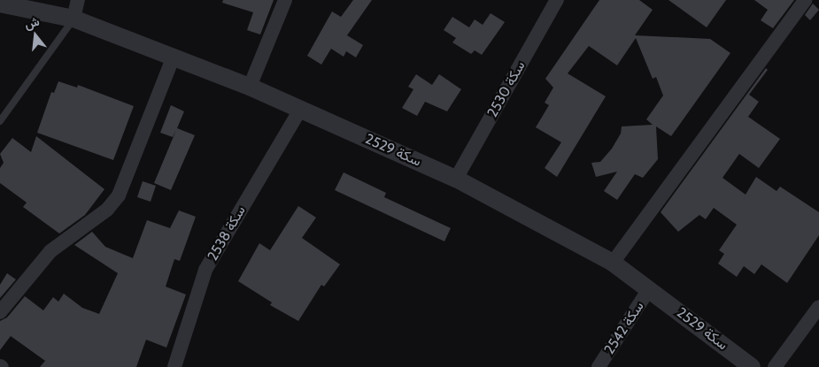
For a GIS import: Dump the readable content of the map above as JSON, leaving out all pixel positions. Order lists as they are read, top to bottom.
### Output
{
  "streets": {
    "street": [
      "سكة 2530",
      "سكة 2529",
      "سكة 2538",
      "سكة 2542"
    ]
  },
  "crossings": [
    ["سكة 2530", "سكة 2529"],
    ["سكة 2529", "سكة 2538"],
    ["سكة 2529", "سكة 2542"]
  ],
  "north": "top"
}
